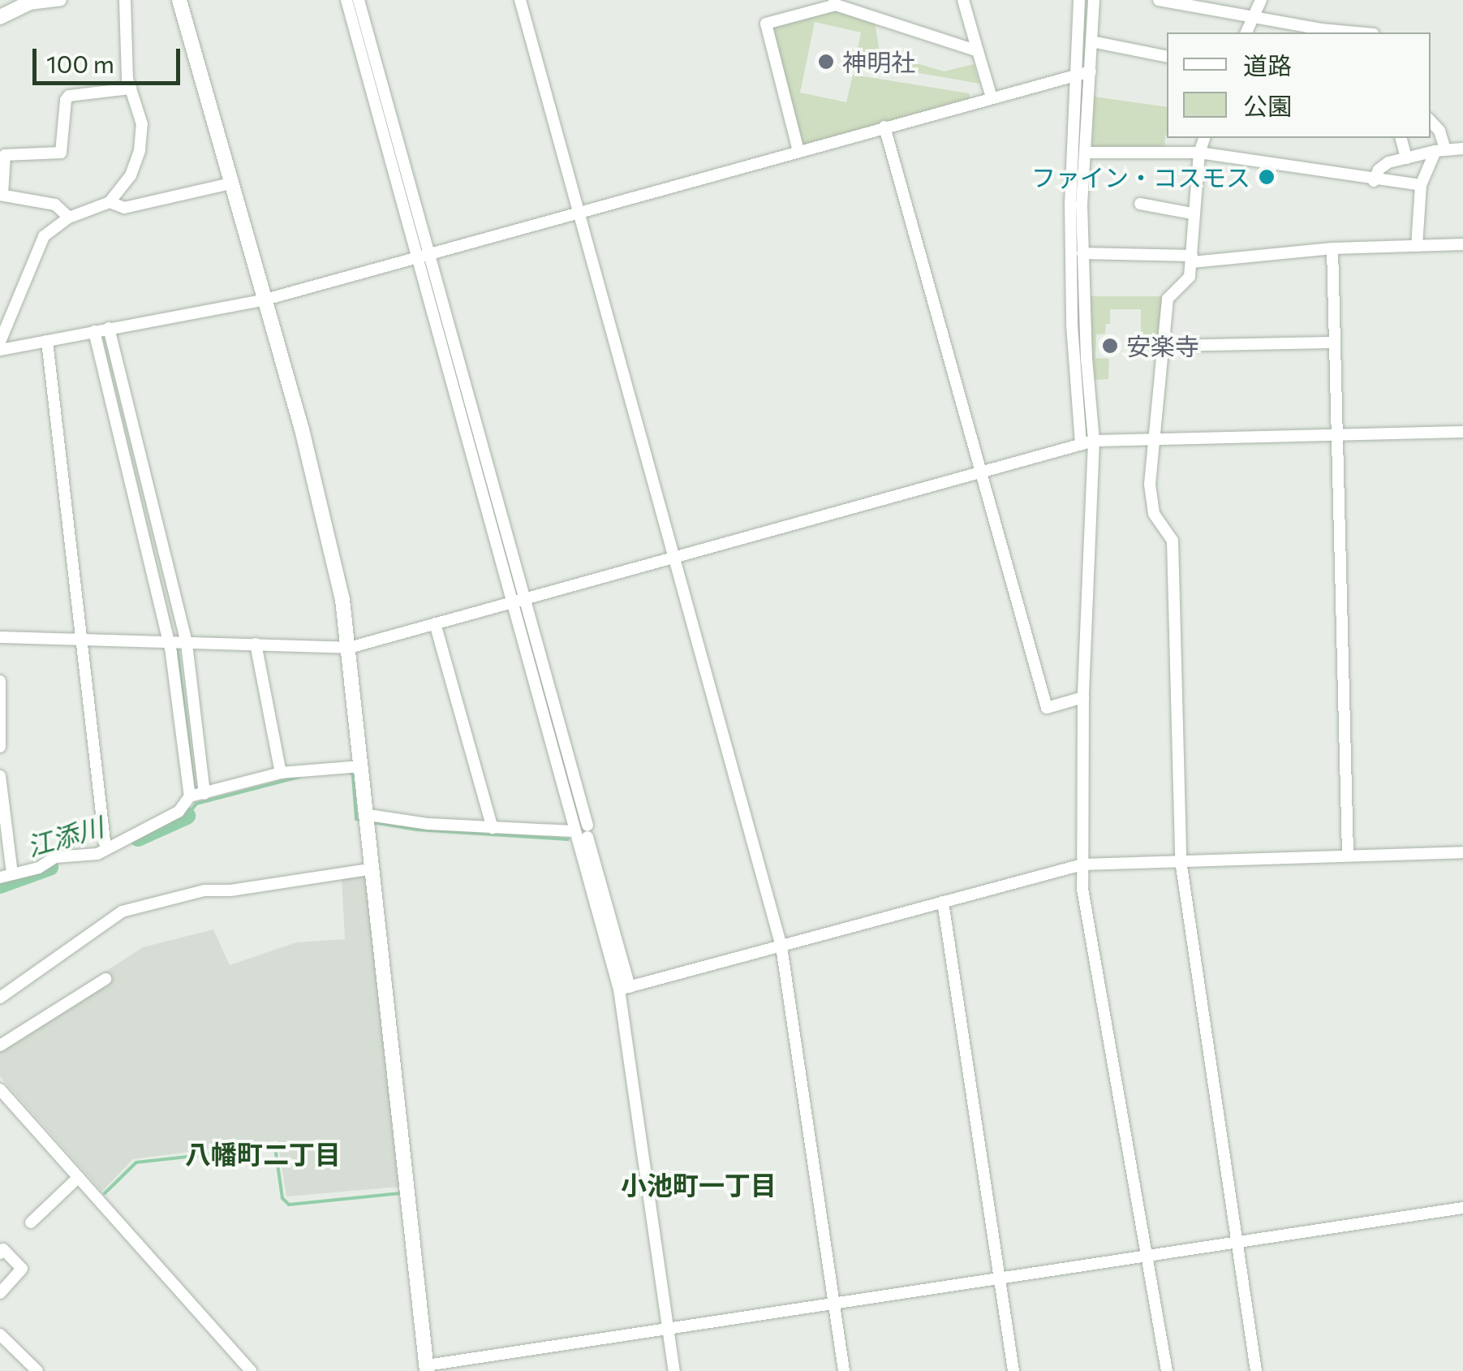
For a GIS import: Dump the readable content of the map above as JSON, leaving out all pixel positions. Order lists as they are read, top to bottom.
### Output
{
  "districts": ["八幡町二丁目", "小池町一丁目"],
  "water": ["江添川"],
  "places": ["神明社", "ファイン・コスモス", "安楽寺"],
  "legend": ["道路", "公園"],
  "scale_bar": "100 m"
}
